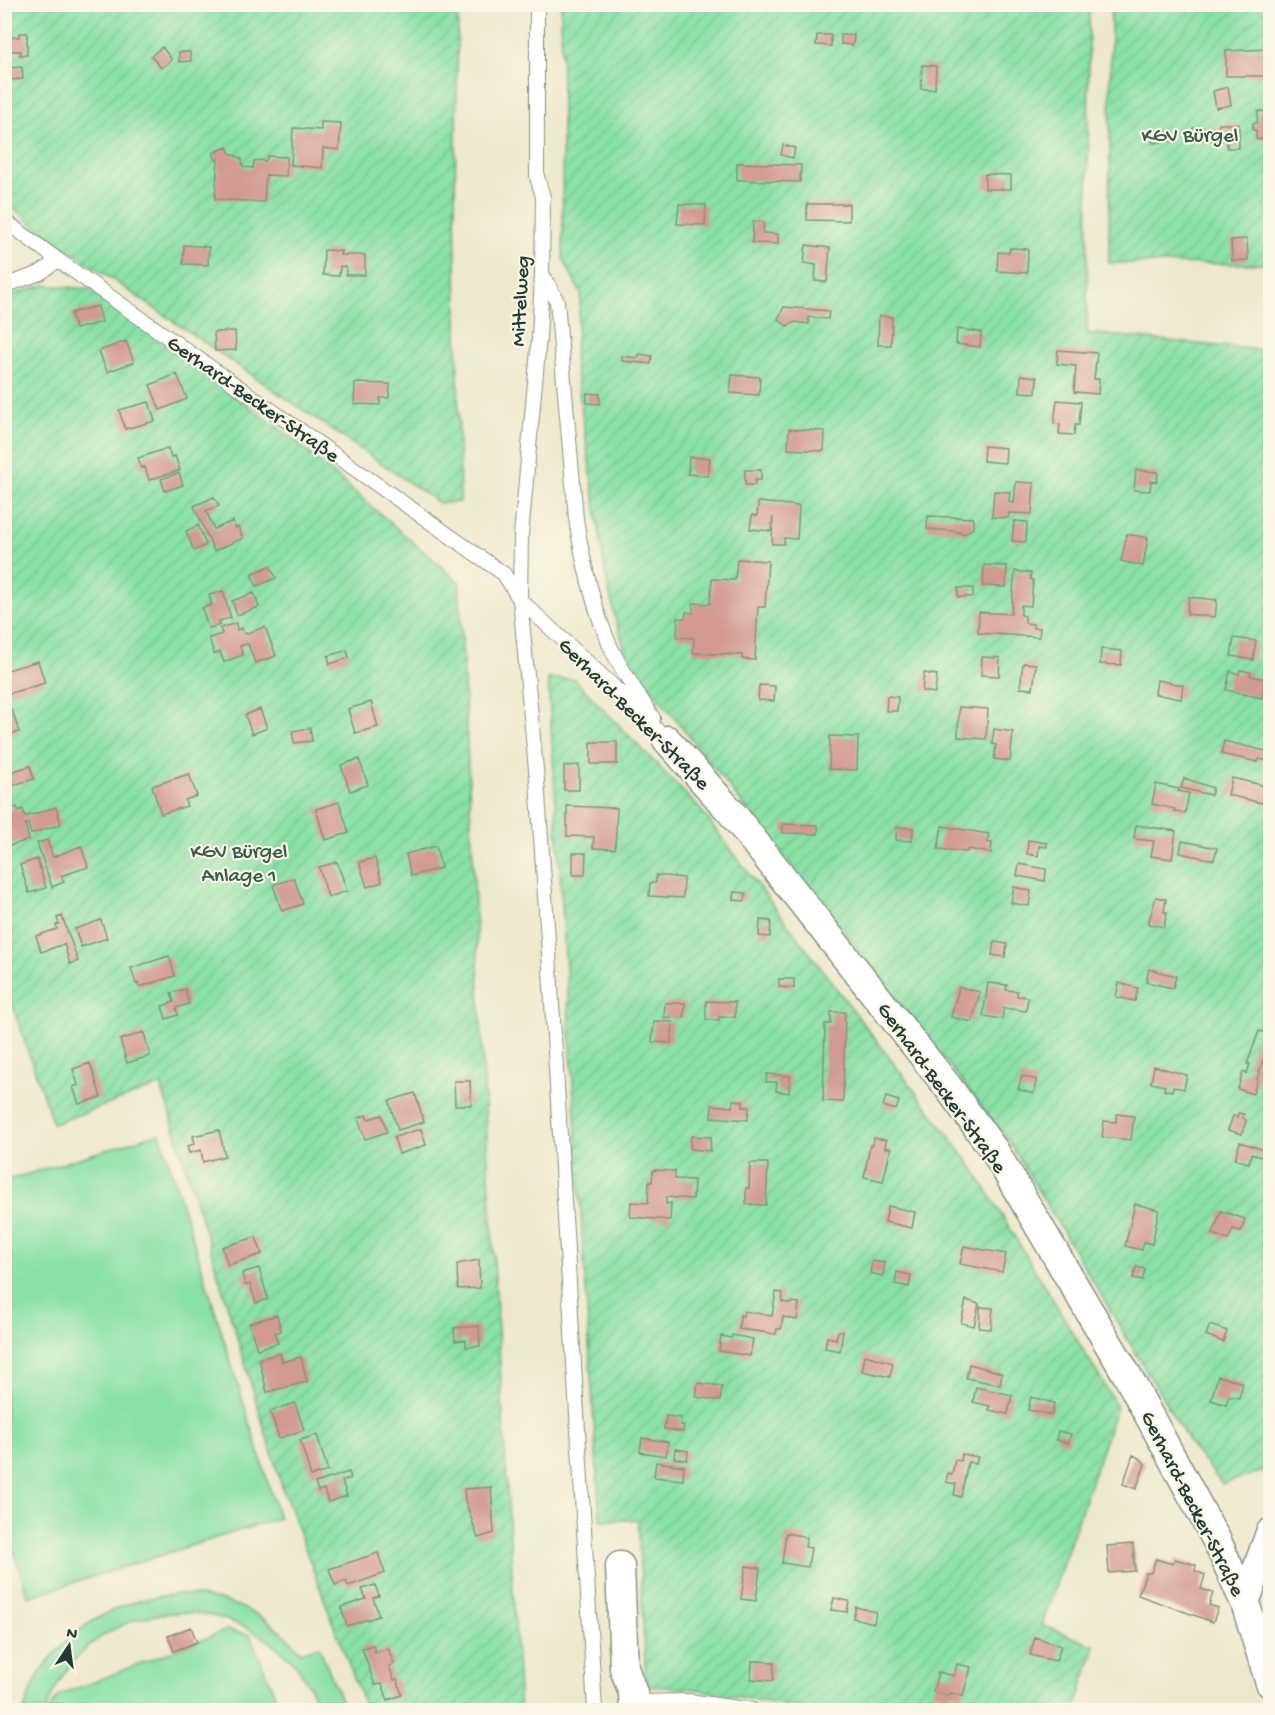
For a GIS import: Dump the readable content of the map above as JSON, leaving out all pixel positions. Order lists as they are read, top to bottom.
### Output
{
  "streets": {
    "street": ["Gerhard-Becker-Straße"],
    "lane": ["Mittelweg"]
  },
  "crossings": [
    ["Mittelweg", "Gerhard-Becker-Straße"]
  ],
  "parks": ["KGV Bürgel", "KGV Bürgel Anlage 1"],
  "north": "top"
}
